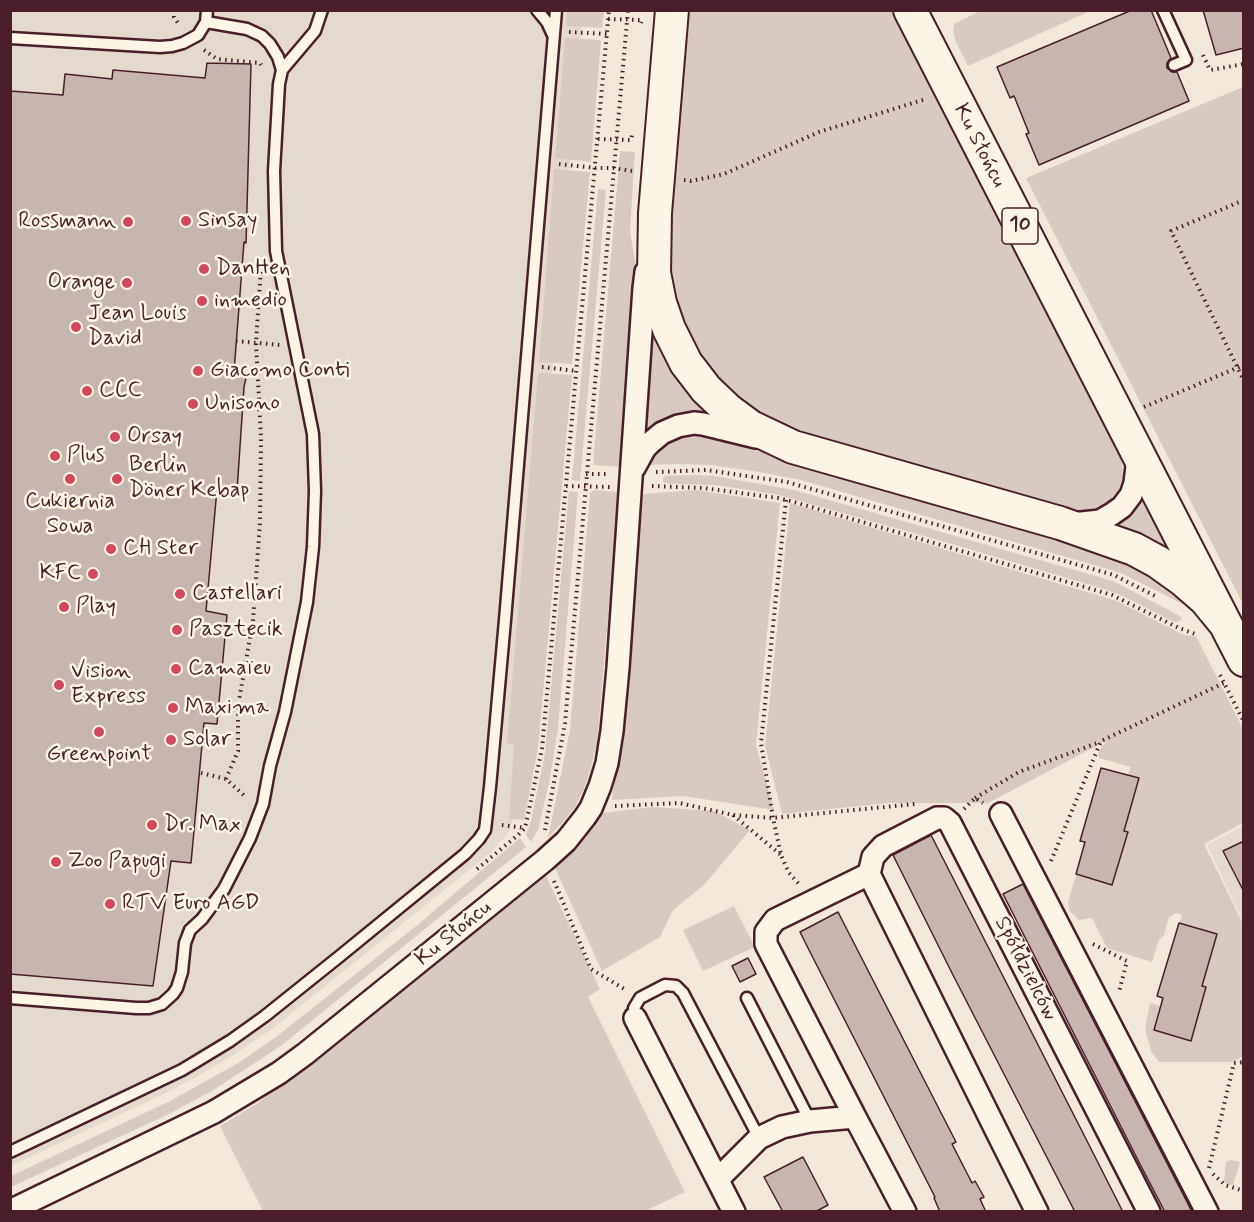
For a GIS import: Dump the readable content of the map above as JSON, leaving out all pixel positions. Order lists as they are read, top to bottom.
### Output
{
  "streets": {
    "main road": ["Ku Słońcu", "10"],
    "street": ["Spółdzielców"]
  },
  "places": [
    "Sinsay",
    "Rossmann",
    "DanHen",
    "Orange",
    "inmedio",
    "Jean Louis David",
    "Giacomo Conti",
    "CCC",
    "Unisono",
    "Orsay",
    "Plus",
    "Cukiernia Sowa",
    "Berlin Döner Kebap",
    "CH Ster",
    "KFC",
    "Castellari",
    "Play",
    "Pasztecik",
    "Camaïeu",
    "Vision Express",
    "Maxima",
    "Greenpoint",
    "Solar",
    "Dr. Max",
    "Zoo Papugi",
    "RTV Euro AGD"
  ]
}
